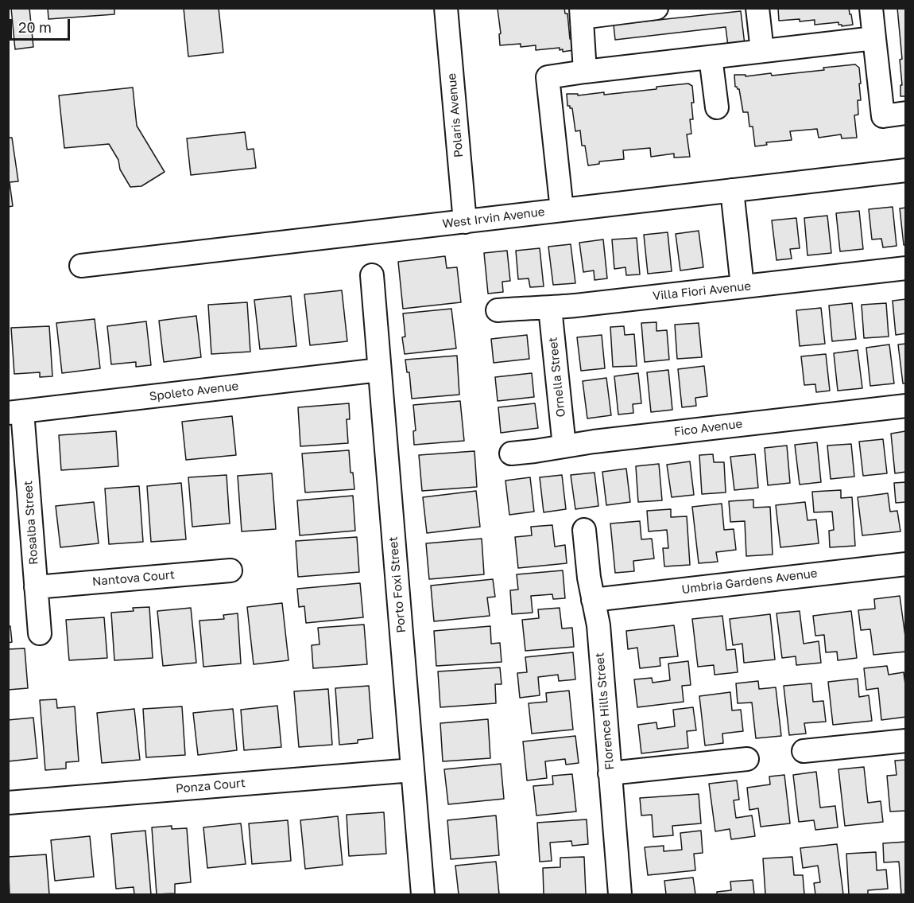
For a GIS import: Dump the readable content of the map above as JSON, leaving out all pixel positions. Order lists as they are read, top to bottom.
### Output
{
  "streets": {
    "street": [
      "Polaris Avenue",
      "West Irvin Avenue",
      "Villa Fiori Avenue",
      "Ornella Street",
      "Spoleto Avenue",
      "Fico Avenue",
      "Rosalba Street",
      "Nantova Court",
      "Umbria Gardens Avenue",
      "Porto Foxi Street",
      "Florence Hills Street",
      "Ponza Court"
    ]
  },
  "crossings": [
    ["Polaris Avenue", "West Irvin Avenue"],
    ["Villa Fiori Avenue", "Ornella Street"],
    ["Ornella Street", "Fico Avenue"],
    ["Spoleto Avenue", "Rosalba Street"],
    ["Spoleto Avenue", "Porto Foxi Street"],
    ["Rosalba Street", "Nantova Court"],
    ["Umbria Gardens Avenue", "Florence Hills Street"],
    ["Porto Foxi Street", "Ponza Court"]
  ],
  "scale_bar": "20 m"
}
